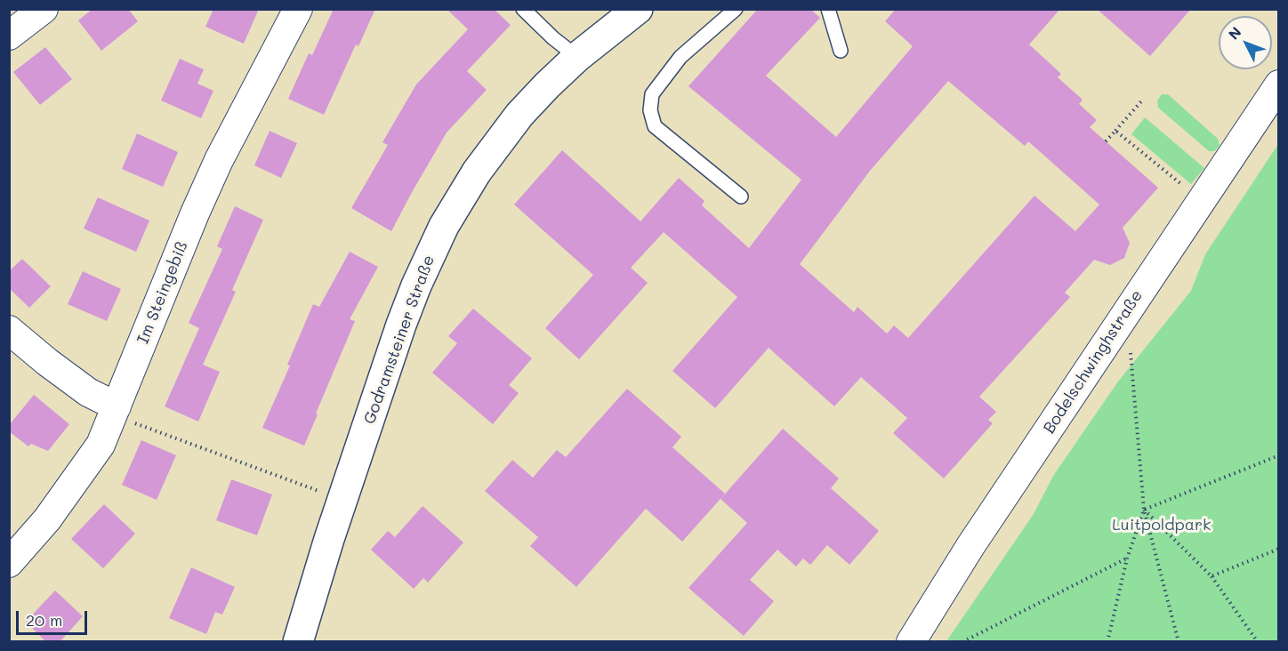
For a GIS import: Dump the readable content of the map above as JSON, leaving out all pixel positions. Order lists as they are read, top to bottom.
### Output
{
  "streets": {
    "street": ["Im Steingebiß", "Godramsteiner Straße", "Bodelschwinghstraße"]
  },
  "parks": ["Luitpoldpark"],
  "scale_bar": "20 m",
  "north": "top left"
}
